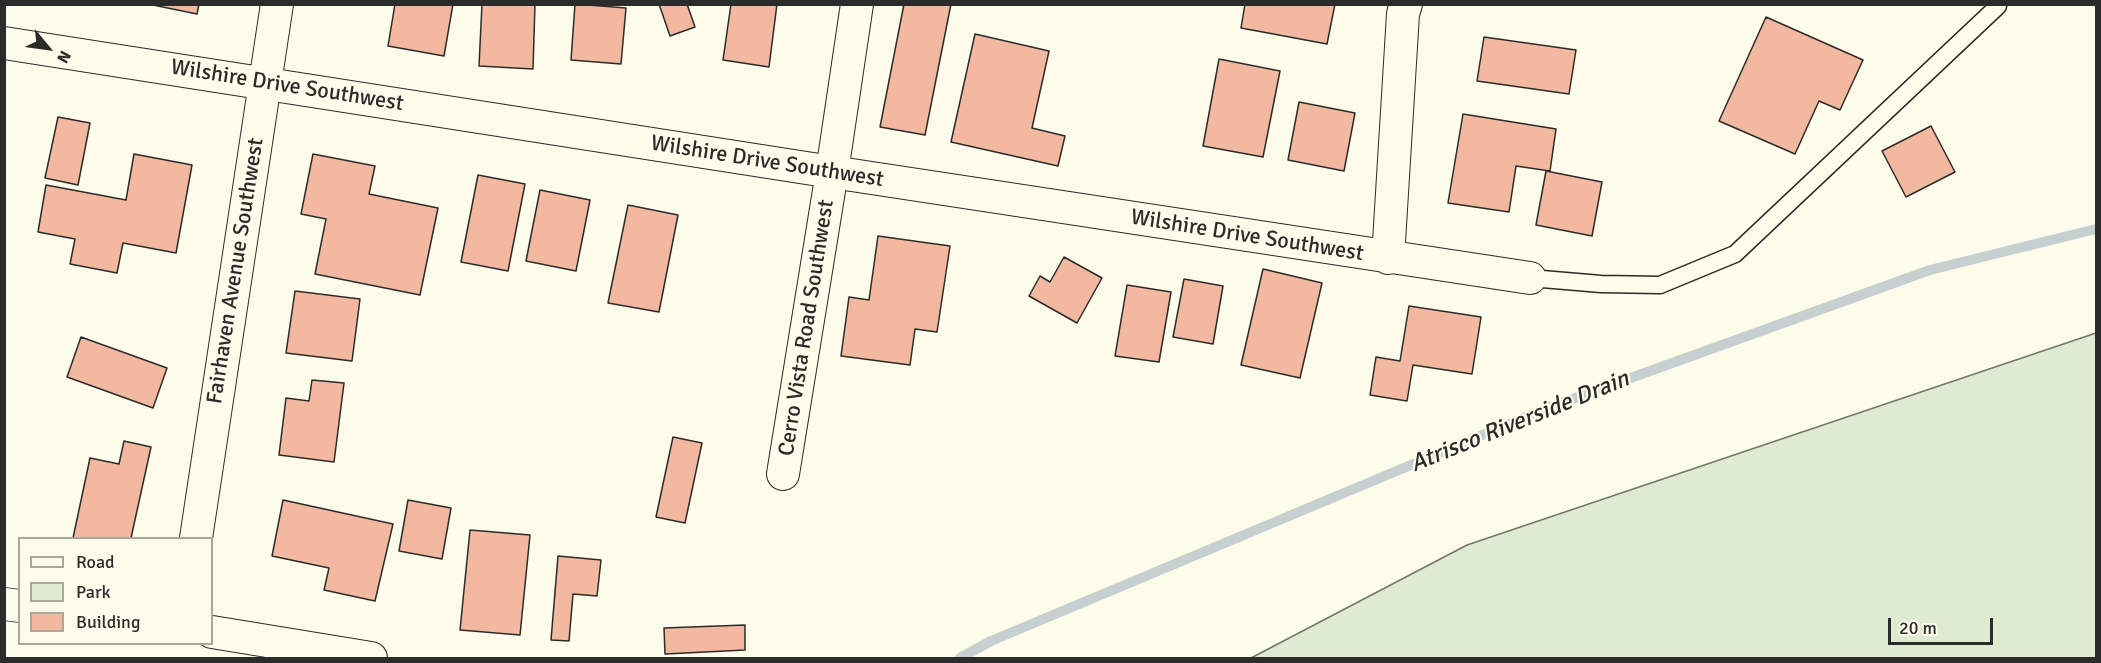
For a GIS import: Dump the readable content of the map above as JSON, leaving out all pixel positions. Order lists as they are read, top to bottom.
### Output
{
  "streets": {
    "street": ["Wilshire Drive Southwest", "Fairhaven Avenue Southwest", "Cerro Vista Road Southwest"]
  },
  "crossings": [
    ["Wilshire Drive Southwest", "Fairhaven Avenue Southwest"],
    ["Wilshire Drive Southwest", "Cerro Vista Road Southwest"]
  ],
  "water": ["Atrisco Riverside Drain"],
  "legend": ["Road", "Park", "Building"],
  "scale_bar": "20 m",
  "north": "bottom right"
}
